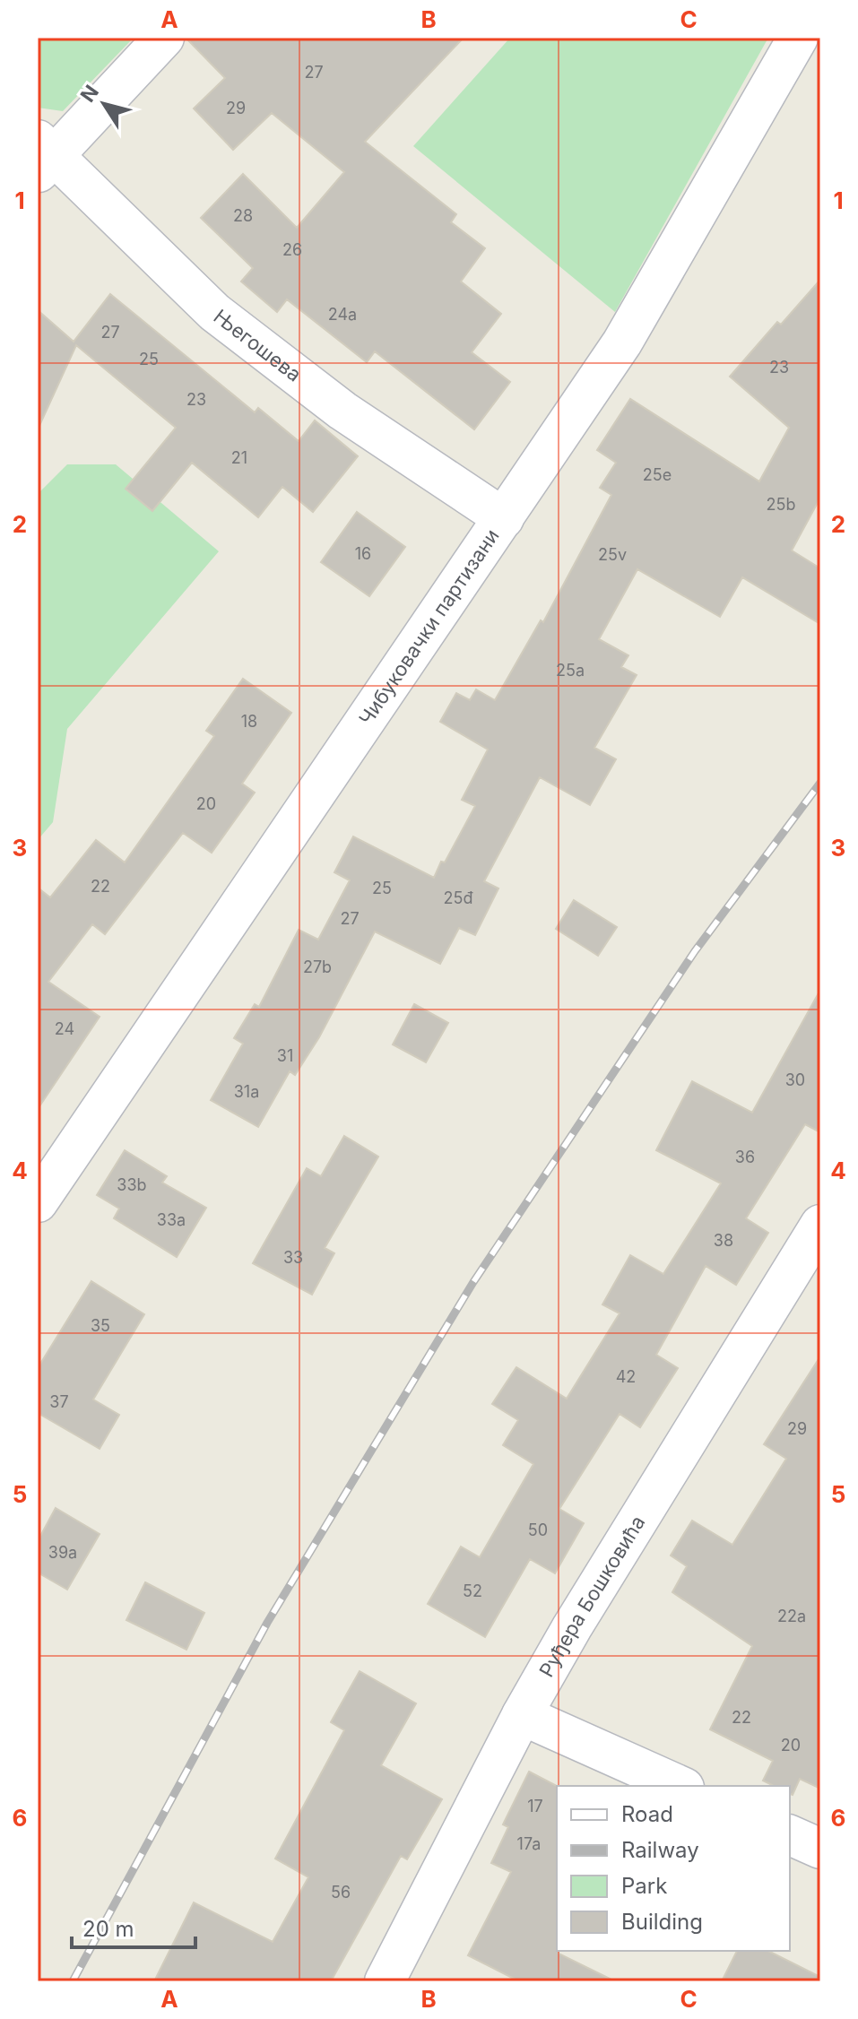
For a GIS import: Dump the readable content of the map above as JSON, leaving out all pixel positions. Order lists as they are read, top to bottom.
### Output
{
  "streets": {
    "street": ["Његошева", "Чибуковачки партизани", "Руђера Бошковића"]
  },
  "crossings": [
    ["Његошева", "Чибуковачки партизани"]
  ],
  "house_numbers": [
    "27",
    "29",
    "28",
    "26",
    "24a",
    "27",
    "25",
    "23",
    "23",
    "21",
    "25e",
    "25b",
    "16",
    "25v",
    "25a",
    "18",
    "20",
    "22",
    "25",
    "25đ",
    "27",
    "27b",
    "24",
    "31",
    "30",
    "31a",
    "36",
    "33b",
    "33a",
    "38",
    "33",
    "35",
    "42",
    "37",
    "29",
    "50",
    "39a",
    "52",
    "22a",
    "22",
    "20",
    "17",
    "17a",
    "56"
  ],
  "legend": [
    "Road",
    "Railway",
    "Park",
    "Building"
  ],
  "scale_bar": "20 m",
  "north": "top left",
  "grid": {
    "columns": ["A", "B", "C"],
    "rows": [
      "1",
      "2",
      "3",
      "4",
      "5",
      "6"
    ]
  }
}
